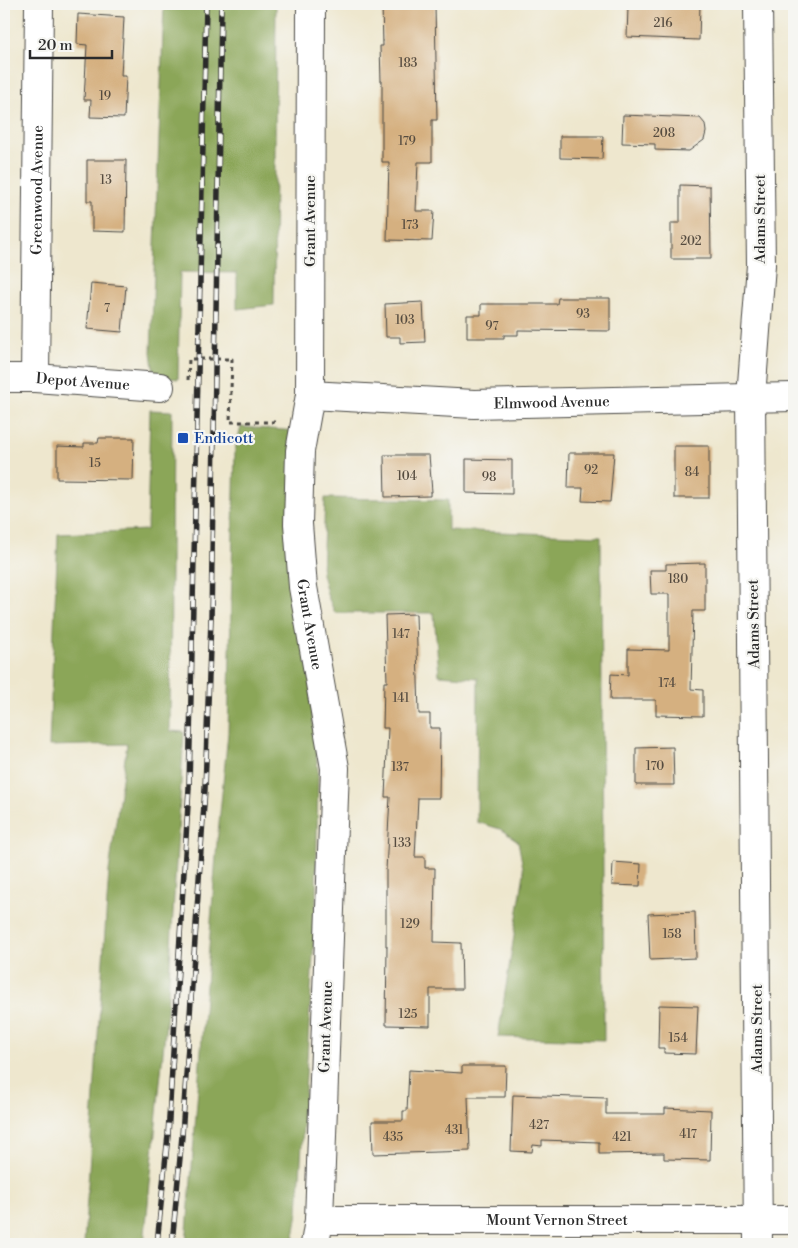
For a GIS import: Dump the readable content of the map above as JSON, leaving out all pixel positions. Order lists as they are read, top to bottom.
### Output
{
  "streets": {
    "street": [
      "Greenwood Avenue",
      "Adams Street",
      "Grant Avenue",
      "Depot Avenue",
      "Elmwood Avenue",
      "Mount Vernon Street"
    ]
  },
  "crossings": [
    ["Greenwood Avenue", "Depot Avenue"],
    ["Adams Street", "Elmwood Avenue"],
    ["Adams Street", "Mount Vernon Street"],
    ["Grant Avenue", "Elmwood Avenue"],
    ["Grant Avenue", "Mount Vernon Street"]
  ],
  "places": {
    "transit": ["Endicott"]
  },
  "house_numbers": [
    "216",
    "183",
    "19",
    "208",
    "179",
    "13",
    "173",
    "202",
    "7",
    "93",
    "103",
    "97",
    "15",
    "92",
    "84",
    "104",
    "98",
    "180",
    "147",
    "174",
    "141",
    "170",
    "137",
    "133",
    "129",
    "158",
    "125",
    "154",
    "427",
    "431",
    "417",
    "435",
    "421"
  ],
  "scale_bar": "20 m"
}
